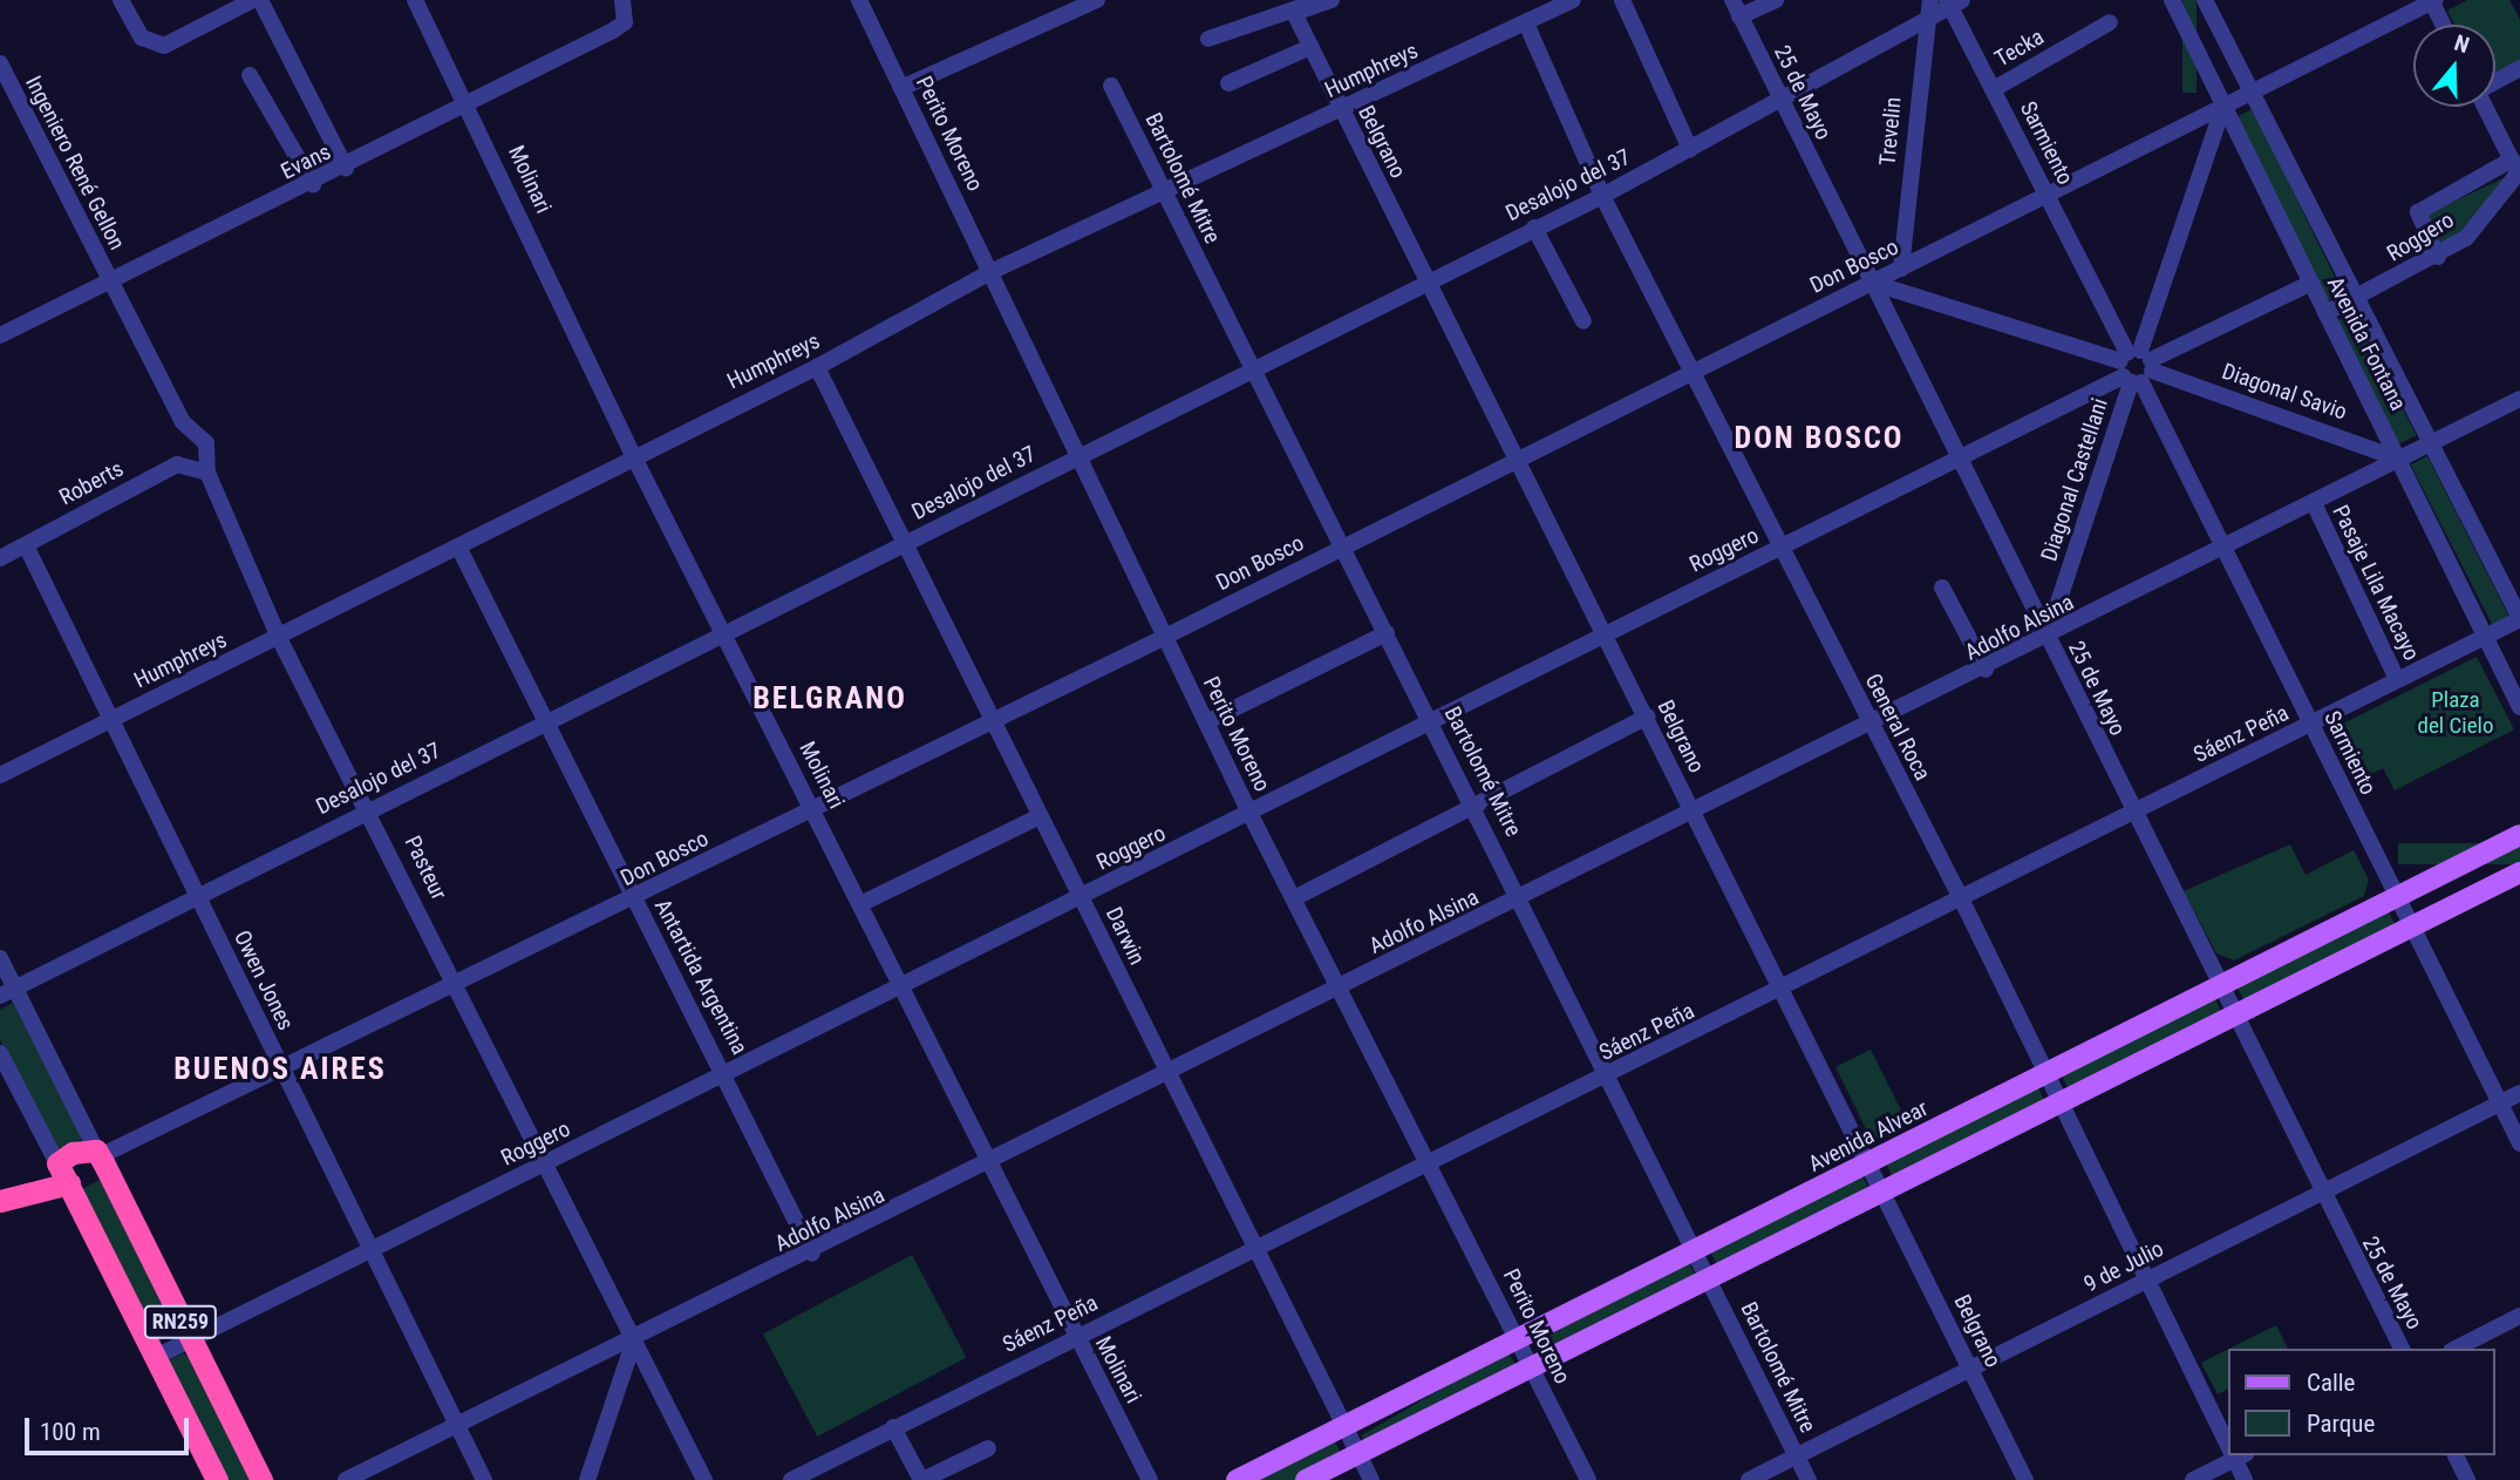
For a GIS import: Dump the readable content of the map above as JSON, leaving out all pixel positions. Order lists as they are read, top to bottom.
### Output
{
  "streets": {
    "highway": ["RN259"],
    "main road": ["Avenida Alvear"],
    "street": [
      "Tecka",
      "Humphreys",
      "25 de Mayo",
      "Trevelin",
      "Perito Moreno",
      "Belgrano",
      "Sarmiento",
      "Evans",
      "Ingeniero René Gellon",
      "Bartolomé Mitre",
      "Molinari",
      "Desalojo del 37",
      "Roggero",
      "Don Bosco",
      "Avenida Fontana",
      "Diagonal Savio",
      "Diagonal Castellani",
      "Roberts",
      "Pasaje Lila Macayo",
      "Adolfo Alsina",
      "General Roca",
      "Sáenz Peña",
      "Pasteur",
      "Darwin",
      "Antartida Argentina",
      "Owen Jones",
      "9 de Julio"
    ]
  },
  "crossings": [
    ["Tecka", "Sarmiento"],
    ["Humphreys", "Perito Moreno"],
    ["Humphreys", "Belgrano"],
    ["Humphreys", "Bartolomé Mitre"],
    ["Humphreys", "Molinari"],
    ["Humphreys", "General Roca"],
    ["Humphreys", "Pasteur"],
    ["Humphreys", "Darwin"],
    ["Humphreys", "Antartida Argentina"],
    ["Humphreys", "Owen Jones"],
    ["25 de Mayo", "Desalojo del 37"],
    ["25 de Mayo", "Roggero"],
    ["25 de Mayo", "Don Bosco"],
    ["25 de Mayo", "Diagonal Savio"],
    ["25 de Mayo", "Diagonal Castellani"],
    ["25 de Mayo", "Adolfo Alsina"],
    ["25 de Mayo", "Sáenz Peña"],
    ["25 de Mayo", "Avenida Alvear"],
    ["25 de Mayo", "9 de Julio"],
    ["Trevelin", "Desalojo del 37"],
    ["Trevelin", "Don Bosco"],
    ["Perito Moreno", "Desalojo del 37"],
    ["Perito Moreno", "Roggero"],
    ["Perito Moreno", "Don Bosco"],
    ["Perito Moreno", "Adolfo Alsina"],
    ["Perito Moreno", "Sáenz Peña"],
    ["Perito Moreno", "Avenida Alvear"],
    ["Belgrano", "Desalojo del 37"],
    ["Belgrano", "Roggero"],
    ["Belgrano", "Don Bosco"],
    ["Belgrano", "Adolfo Alsina"],
    ["Belgrano", "Sáenz Peña"],
    ["Belgrano", "Avenida Alvear"],
    ["Belgrano", "9 de Julio"],
    ["Sarmiento", "Desalojo del 37"],
    ["Sarmiento", "Roggero"],
    ["Sarmiento", "Don Bosco"],
    ["Sarmiento", "Diagonal Savio"],
    ["Sarmiento", "Diagonal Castellani"],
    ["Sarmiento", "Adolfo Alsina"],
    ["Sarmiento", "Sáenz Peña"],
    ["Sarmiento", "Avenida Alvear"],
    ["Sarmiento", "9 de Julio"],
    ["Evans", "Ingeniero René Gellon"],
    ["Evans", "Molinari"],
    ["Evans", "Pasteur"],
    ["Ingeniero René Gellon", "Pasteur"],
    ["Bartolomé Mitre", "Desalojo del 37"],
    ["Bartolomé Mitre", "Roggero"],
    ["Bartolomé Mitre", "Don Bosco"],
    ["Bartolomé Mitre", "Adolfo Alsina"],
    ["Bartolomé Mitre", "Sáenz Peña"],
    ["Bartolomé Mitre", "Avenida Alvear"],
    ["Bartolomé Mitre", "9 de Julio"],
    ["Molinari", "Desalojo del 37"],
    ["Molinari", "Roggero"],
    ["Molinari", "Don Bosco"],
    ["Molinari", "Adolfo Alsina"],
    ["Molinari", "Sáenz Peña"],
    ["Desalojo del 37", "General Roca"],
    ["Desalojo del 37", "Pasteur"],
    ["Desalojo del 37", "Darwin"],
    ["Desalojo del 37", "Antartida Argentina"],
    ["Desalojo del 37", "Owen Jones"],
    ["Roggero", "Avenida Fontana"],
    ["Roggero", "Diagonal Savio"],
    ["Roggero", "Diagonal Castellani"],
    ["Roggero", "General Roca"],
    ["Roggero", "Pasteur"],
    ["Roggero", "Darwin"],
    ["Roggero", "Antartida Argentina"],
    ["Roggero", "Owen Jones"],
    ["Roggero", "RN259"],
    ["Don Bosco", "Avenida Fontana"],
    ["Don Bosco", "Diagonal Savio"],
    ["Don Bosco", "Diagonal Castellani"],
    ["Don Bosco", "General Roca"],
    ["Don Bosco", "Pasteur"],
    ["Don Bosco", "Darwin"],
    ["Don Bosco", "Antartida Argentina"],
    ["Don Bosco", "Owen Jones"],
    ["Don Bosco", "RN259"],
    ["Avenida Fontana", "Diagonal Savio"],
    ["Avenida Fontana", "Diagonal Castellani"],
    ["Avenida Fontana", "Adolfo Alsina"],
    ["Avenida Fontana", "Sáenz Peña"],
    ["Diagonal Savio", "Diagonal Castellani"],
    ["Diagonal Savio", "Adolfo Alsina"],
    ["Diagonal Castellani", "Adolfo Alsina"],
    ["Roberts", "Pasteur"],
    ["Roberts", "Owen Jones"],
    ["Pasaje Lila Macayo", "Adolfo Alsina"],
    ["Pasaje Lila Macayo", "Sáenz Peña"],
    ["Adolfo Alsina", "General Roca"],
    ["Adolfo Alsina", "Pasteur"],
    ["Adolfo Alsina", "Darwin"],
    ["Adolfo Alsina", "Antartida Argentina"],
    ["Adolfo Alsina", "Owen Jones"],
    ["General Roca", "Sáenz Peña"],
    ["General Roca", "Avenida Alvear"],
    ["General Roca", "9 de Julio"],
    ["Sáenz Peña", "Darwin"],
    ["Darwin", "Avenida Alvear"]
  ],
  "districts": ["DON BOSCO", "BELGRANO", "BUENOS AIRES"],
  "parks": ["Plaza del Cielo"],
  "legend": ["Calle", "Parque"],
  "scale_bar": "100 m",
  "north": "top"
}
